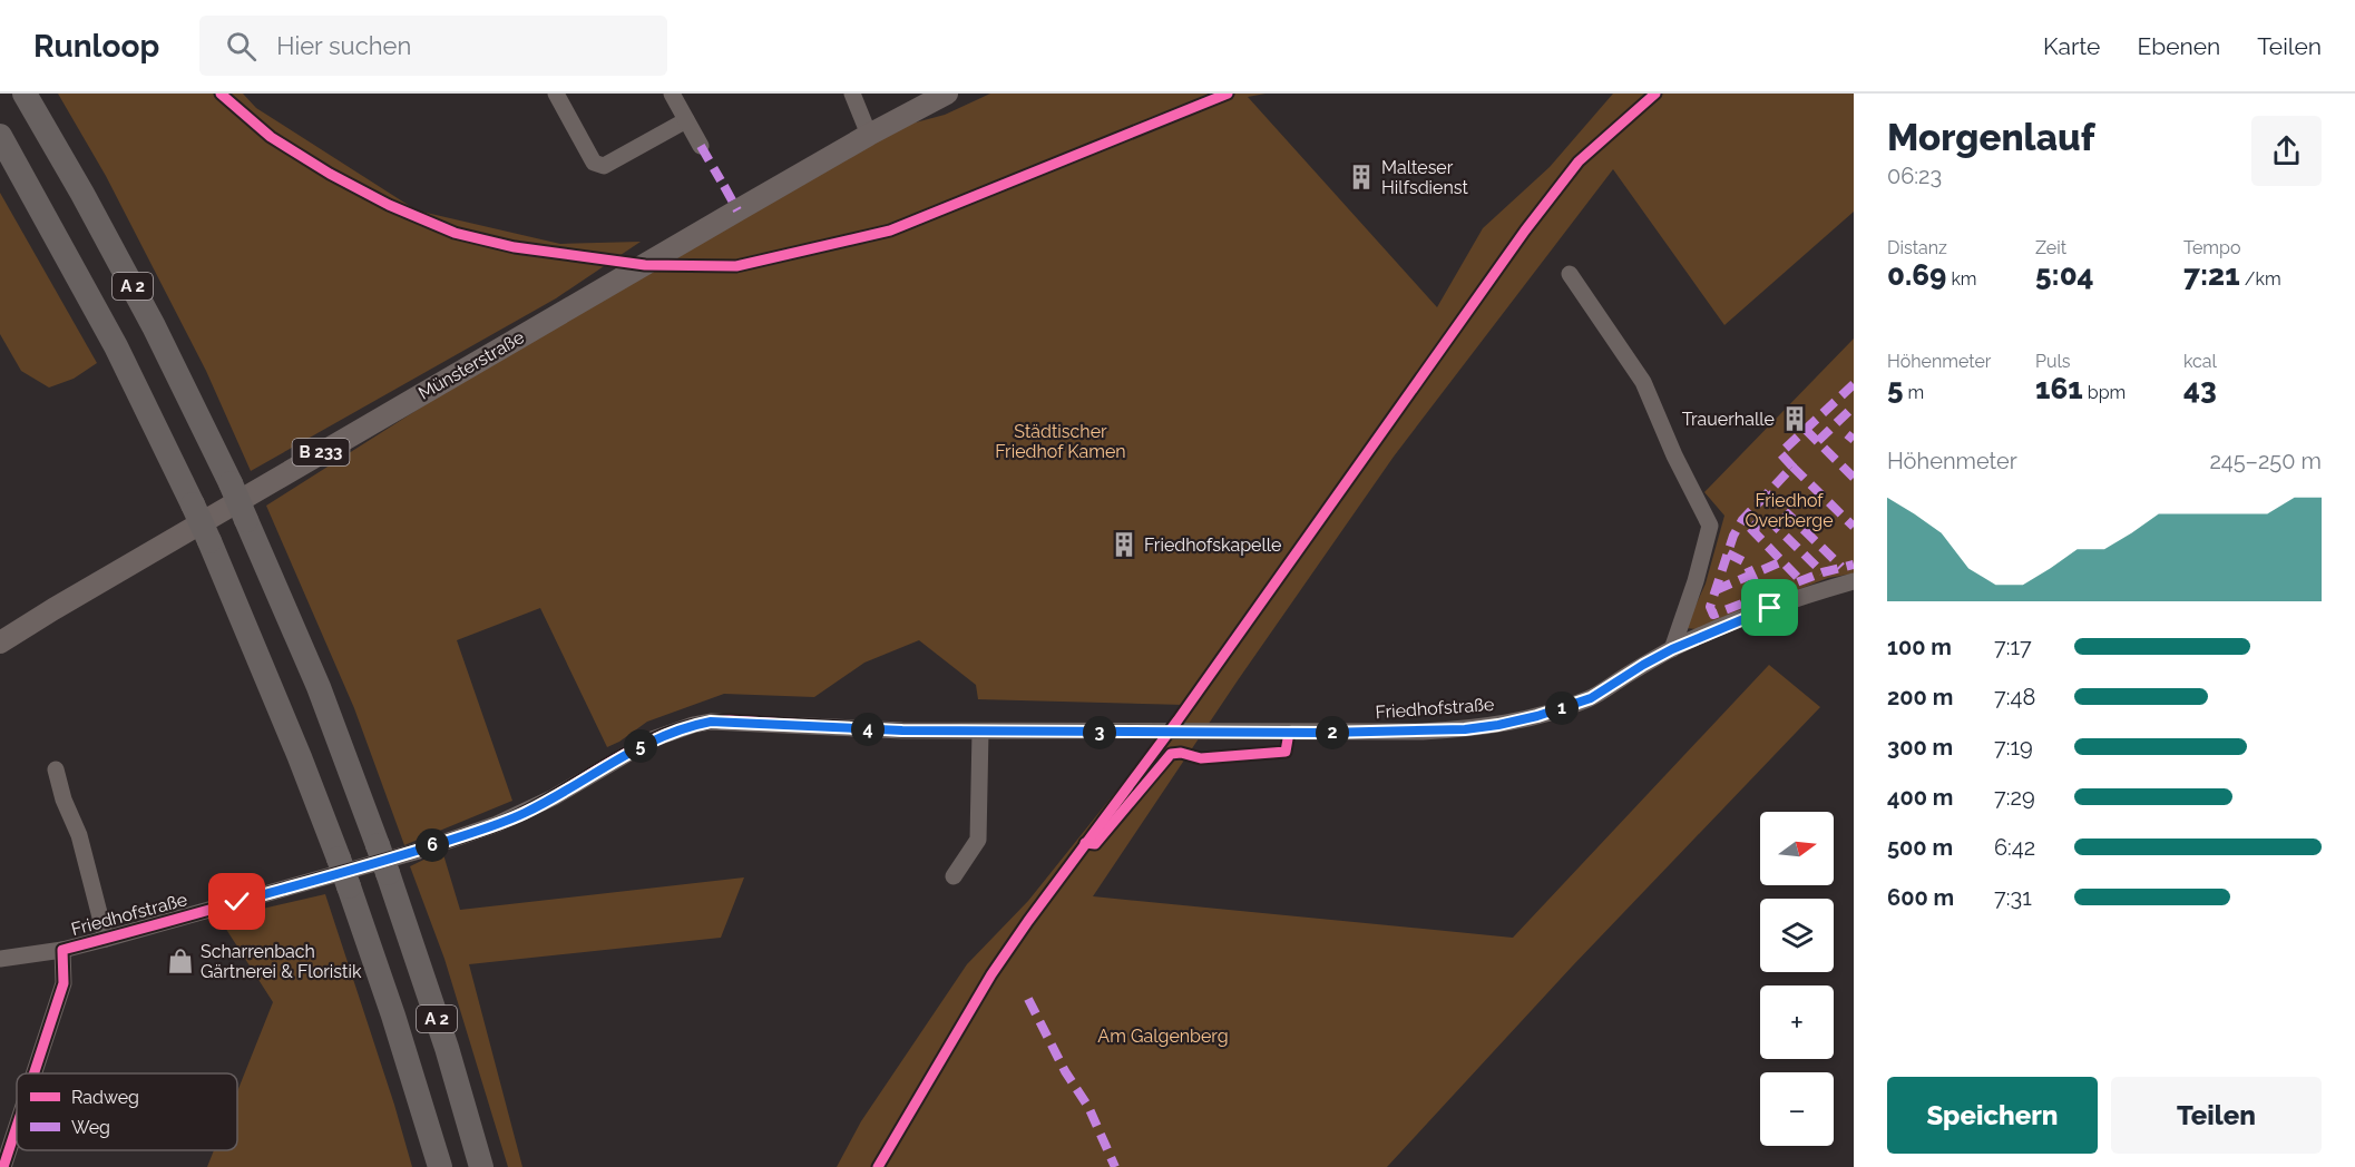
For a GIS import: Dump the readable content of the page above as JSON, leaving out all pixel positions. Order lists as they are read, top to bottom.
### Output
{
  "streets": {
    "highway": ["A 2"],
    "main road": ["Münsterstraße", "B 233"],
    "street": ["Friedhofstraße"]
  },
  "parks": ["Städtischer Friedhof Kamen", "Friedhof Overberge", "Am Galgenberg"],
  "places": {
    "building": ["Malteser Hilfsdienst", "Trauerhalle", "Friedhofskapelle"],
    "shop": ["Scharrenbach Gärtnerei & Floristik"]
  },
  "legend": ["Radweg", "Weg"],
  "north": "right",
  "page": {
    "header": "Runloop",
    "search": "Hier suchen",
    "nav": ["Karte", "Ebenen", "Teilen"],
    "heading": ["Morgenlauf", "06:23"],
    "stats": [
      ["Distanz", "0.69 km"],
      ["Zeit", "5:04"],
      ["Tempo", "7:21 /km"],
      ["Höhenmeter", "5 m"],
      ["Puls", "161 bpm"],
      ["kcal", "43"]
    ],
    "chart": ["Höhenmeter", "245–250 m"],
    "list": [
      {
        "name": "100 m",
        "note": "7:17"
      },
      {
        "name": "200 m",
        "note": "7:48"
      },
      {
        "name": "300 m",
        "note": "7:19"
      },
      {
        "name": "400 m",
        "note": "7:29"
      },
      {
        "name": "500 m",
        "note": "6:42"
      },
      {
        "name": "600 m",
        "note": "7:31"
      }
    ],
    "pins": [
      "1",
      "4",
      "2",
      "3",
      "5",
      "6"
    ],
    "map_buttons": ["+", "−"],
    "buttons": ["Speichern", "Teilen"]
  }
}
